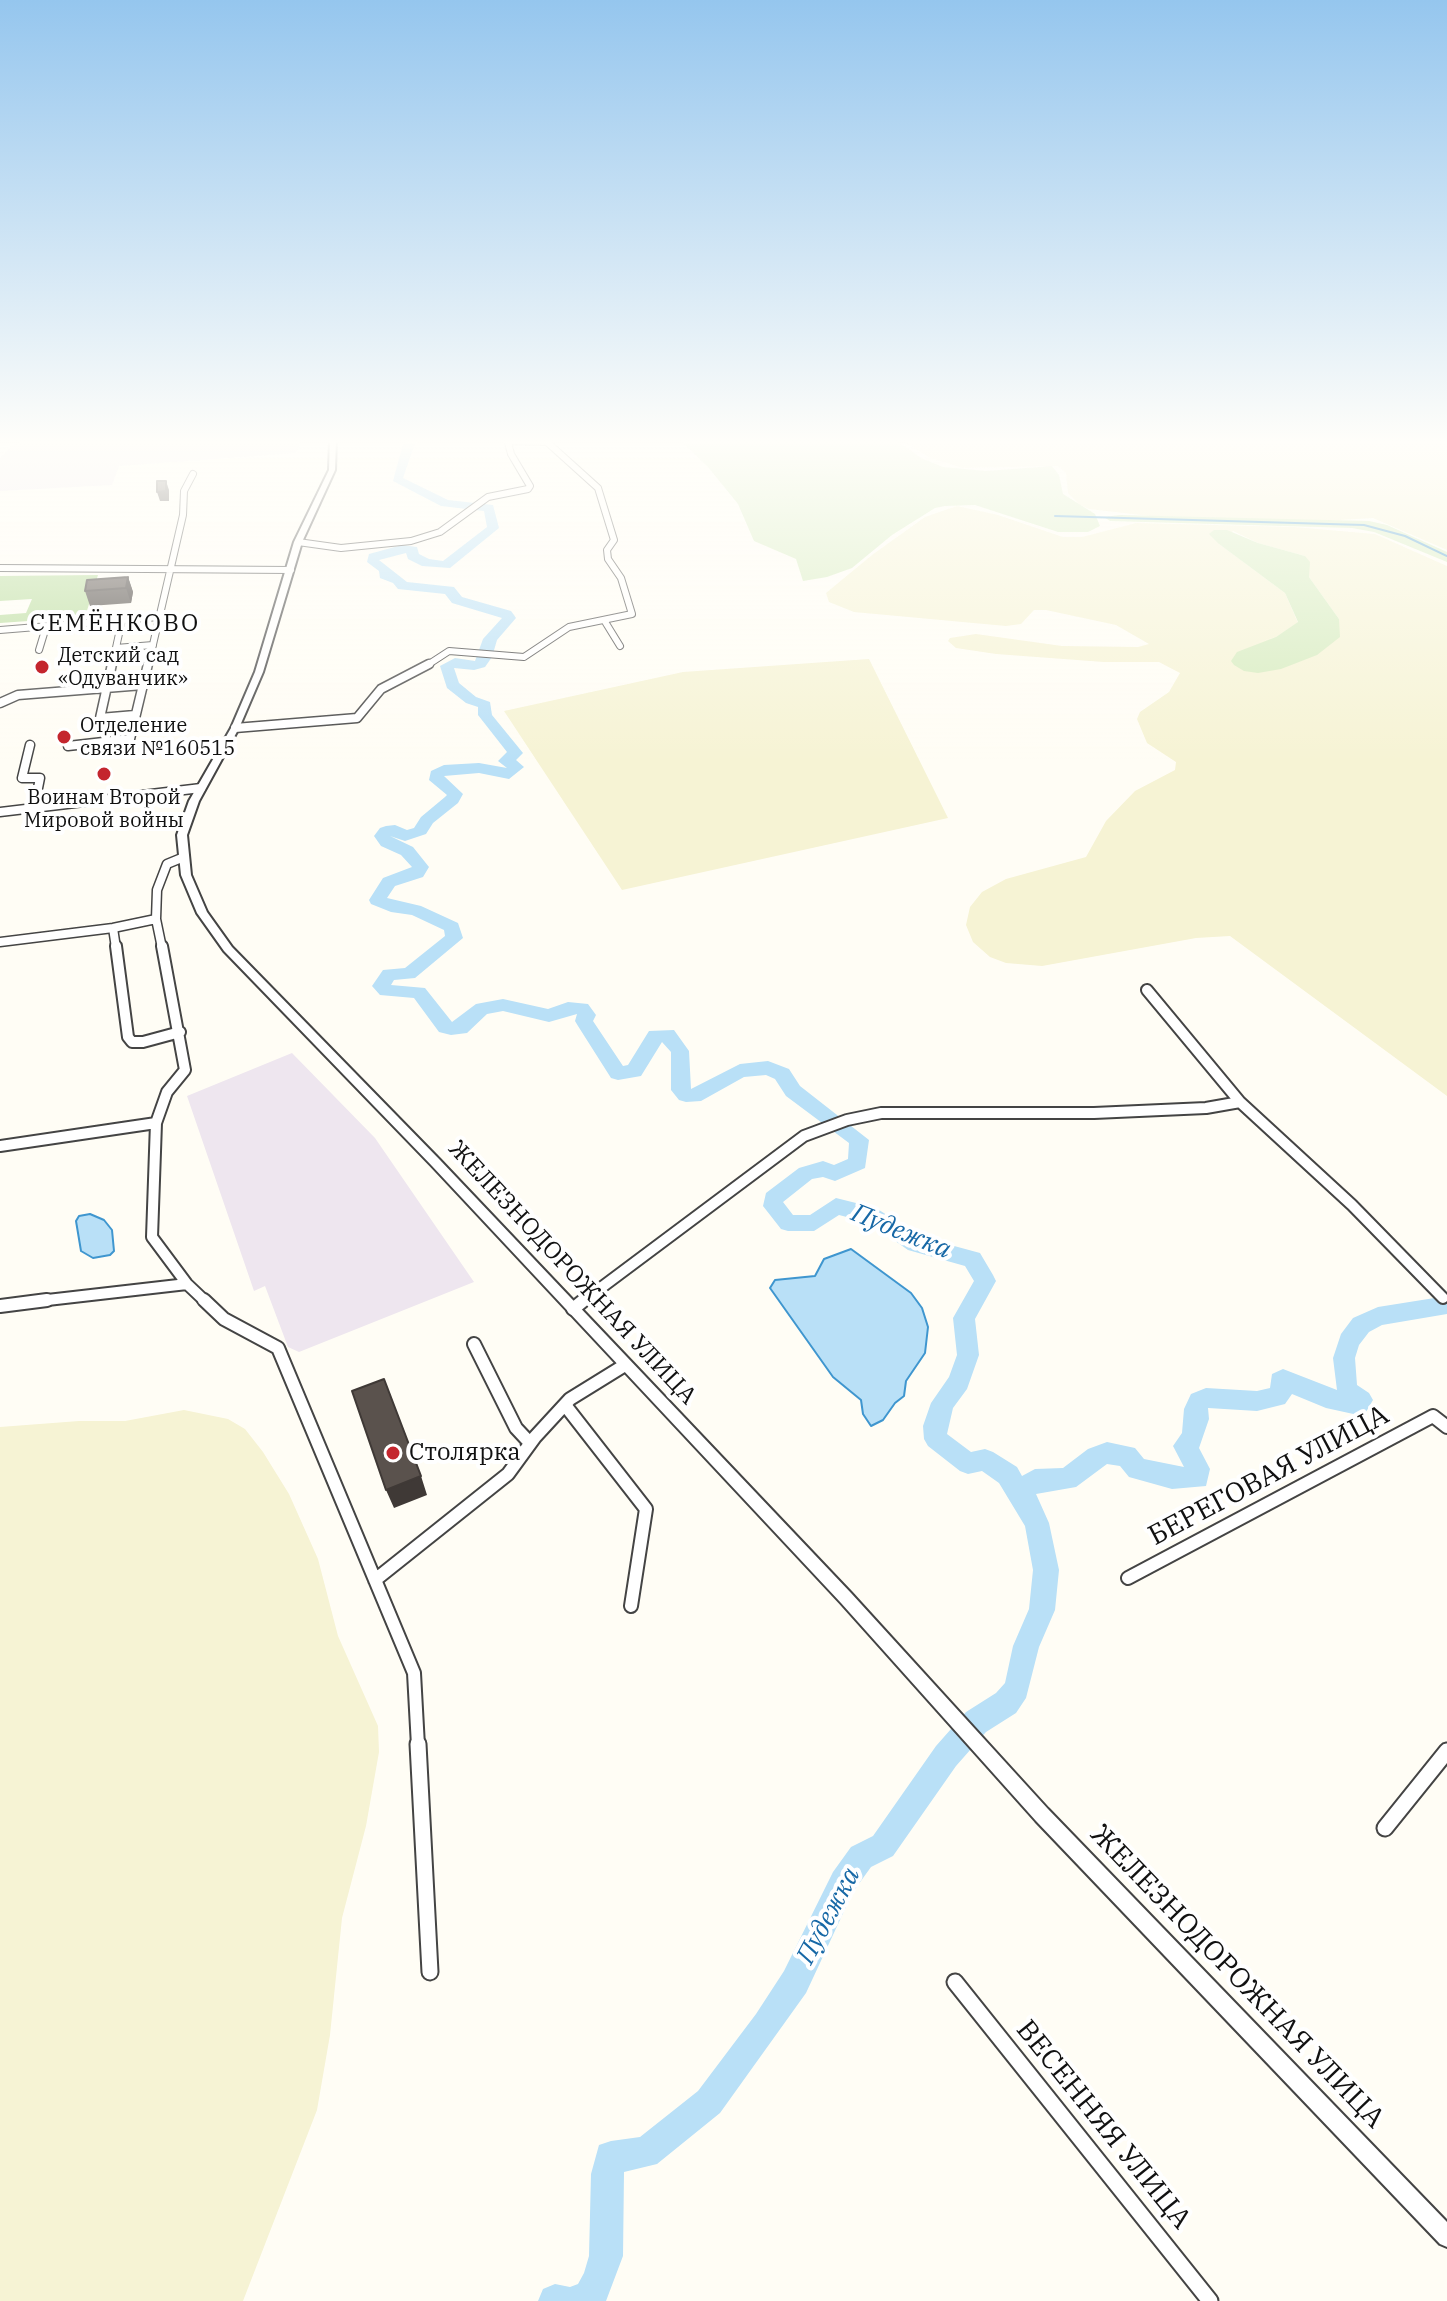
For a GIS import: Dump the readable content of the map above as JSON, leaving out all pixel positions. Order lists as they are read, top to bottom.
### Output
{
  "streets": {
    "street": ["ЖЕЛЕЗНОДОРОЖНАЯ УЛИЦА", "БЕРЕГОВАЯ УЛИЦА", "ВЕСЕННЯЯ УЛИЦА"]
  },
  "districts": ["СЕМЁНКОВО"],
  "water": ["Пудежка"],
  "places": [
    "Детский сад «Одуванчик»",
    "Отделение связи №160515",
    "Воинам Второй Мировой войны",
    "Столярка"
  ]
}
